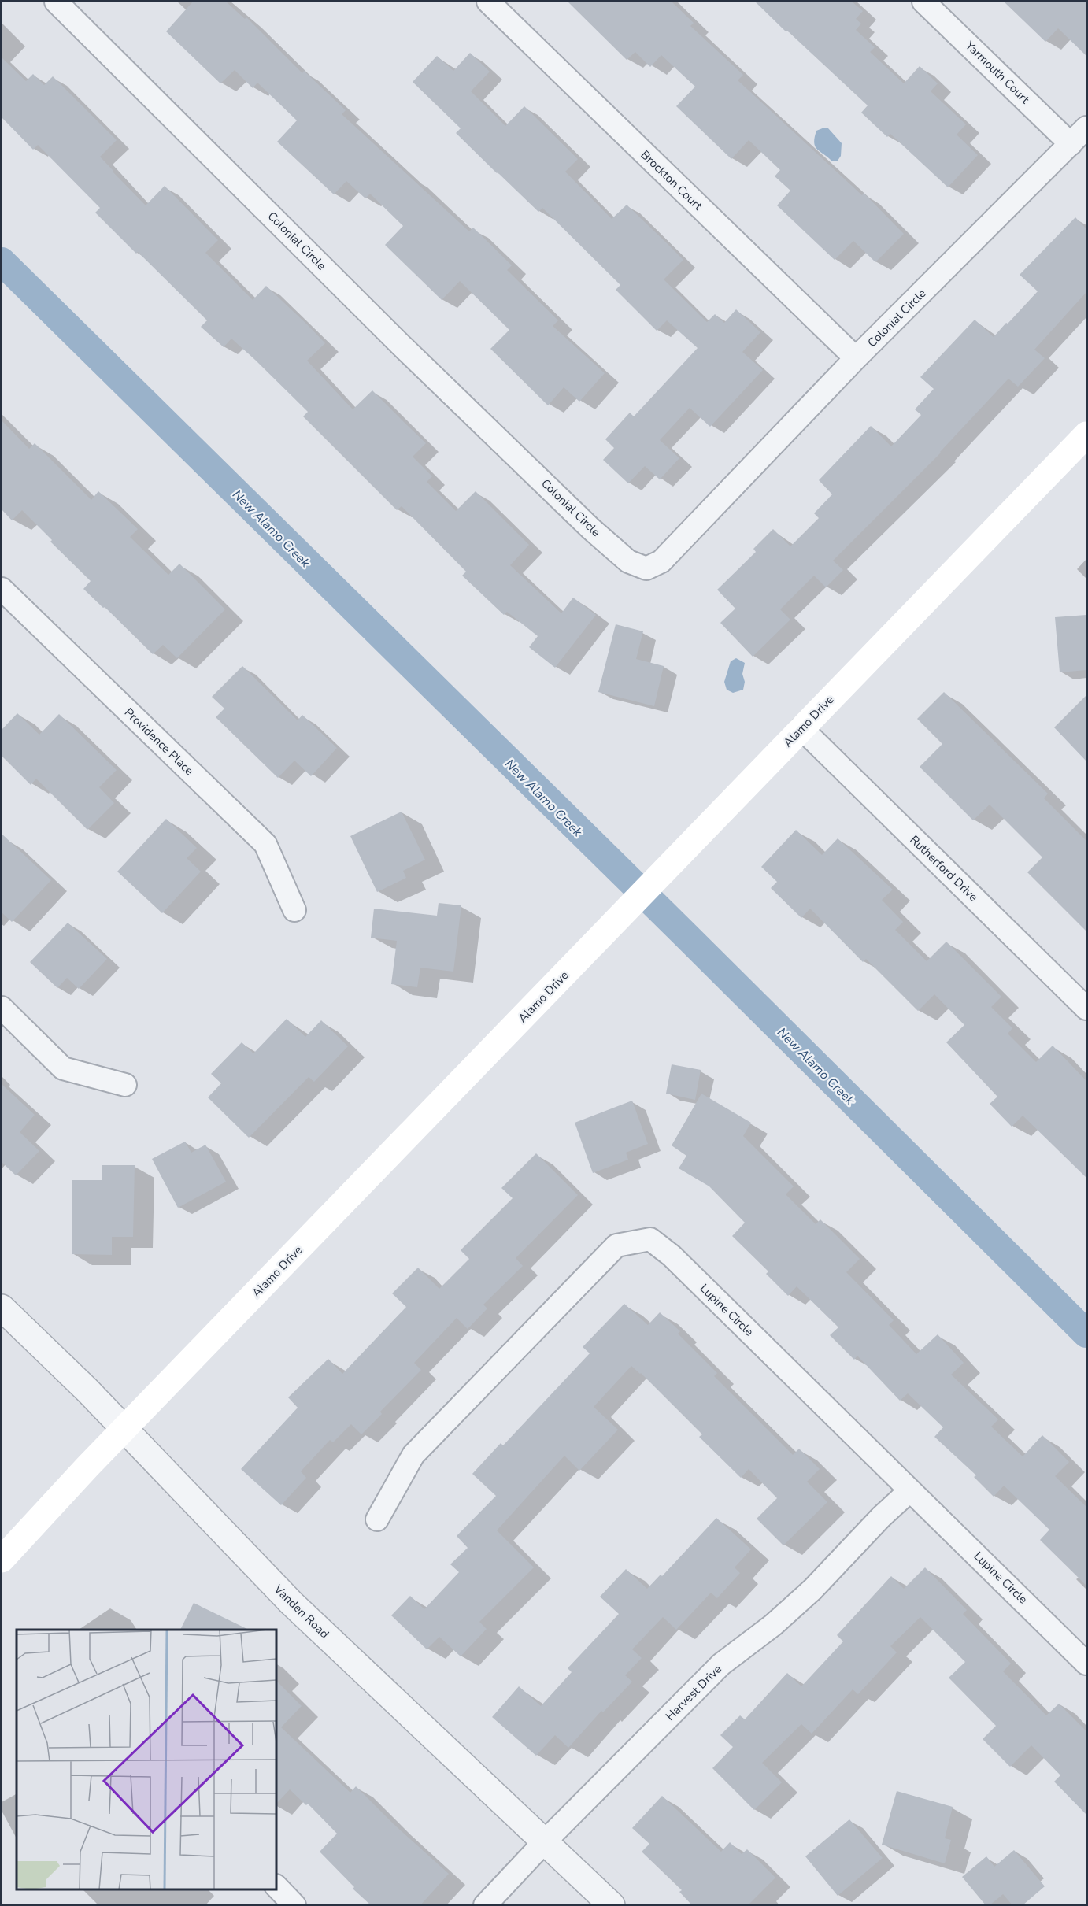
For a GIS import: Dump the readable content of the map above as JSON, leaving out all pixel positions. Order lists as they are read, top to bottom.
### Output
{
  "streets": {
    "main road": ["Alamo Drive"],
    "street": [
      "Yarmouth Court",
      "Brockton Court",
      "Colonial Circle",
      "Providence Place",
      "Rutherford Drive",
      "Lupine Circle",
      "Vanden Road",
      "Harvest Drive"
    ]
  },
  "crossings": [
    ["Yarmouth Court", "Colonial Circle"],
    ["Brockton Court", "Colonial Circle"],
    ["Alamo Drive", "Rutherford Drive"],
    ["Alamo Drive", "Vanden Road"],
    ["Lupine Circle", "Harvest Drive"],
    ["Vanden Road", "Harvest Drive"]
  ],
  "water": ["New Alamo Creek"]
}
